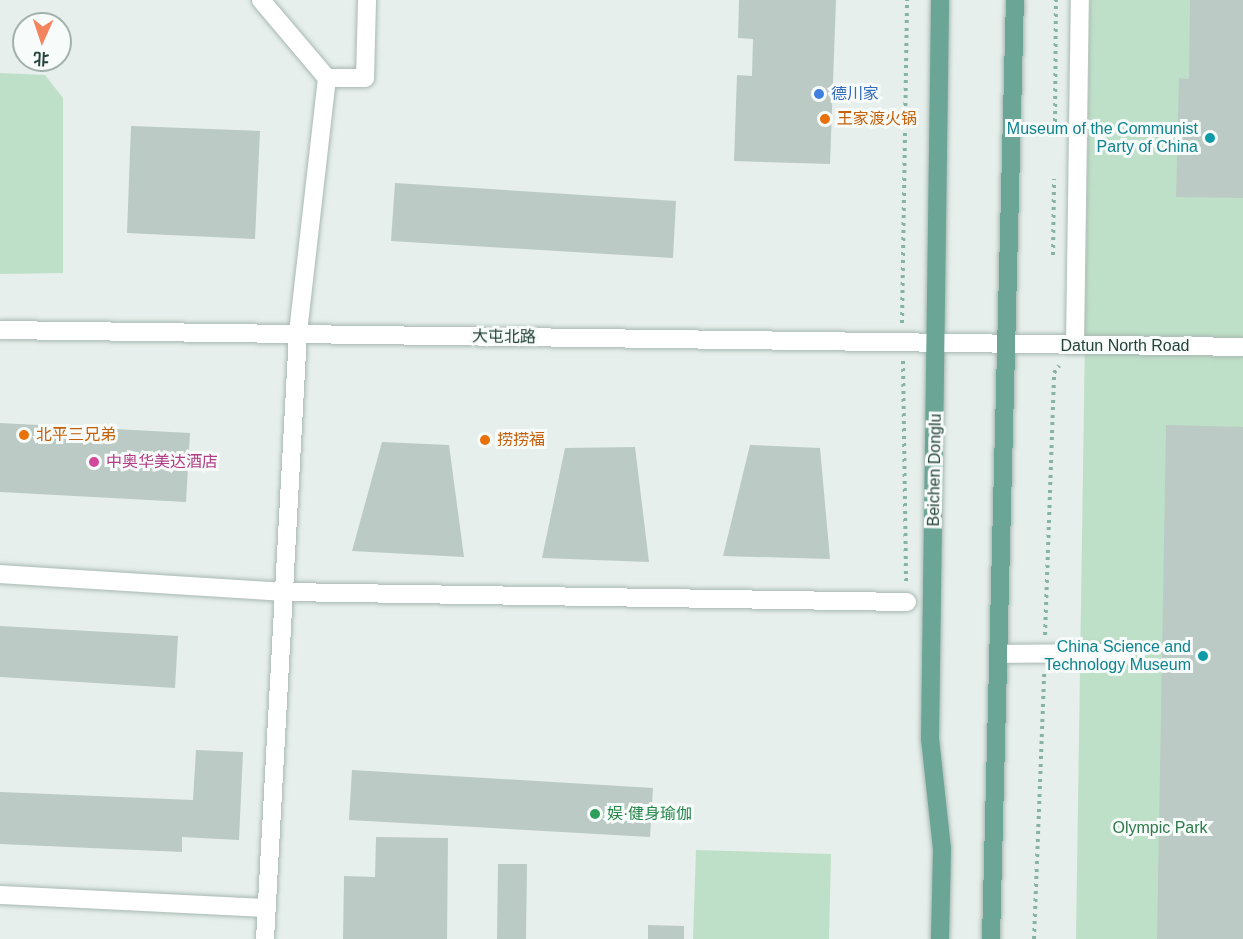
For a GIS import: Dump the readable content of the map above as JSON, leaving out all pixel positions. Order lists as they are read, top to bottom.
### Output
{
  "streets": {
    "main road": ["Beichen Donglu"],
    "street": ["大屯北路", "Datun North Road"]
  },
  "crossings": [
    ["大屯北路", "Datun North Road"],
    ["大屯北路", "Beichen Donglu"]
  ],
  "parks": ["Olympic Park"],
  "places": [
    "德川家",
    "王家渡火锅",
    "Museum of the Communist Party of China",
    "北平三兄弟",
    "捞捞福",
    "中奥华美达酒店",
    "China Science and Technology Museum",
    "娱·健身瑜伽"
  ],
  "north": "bottom"
}
